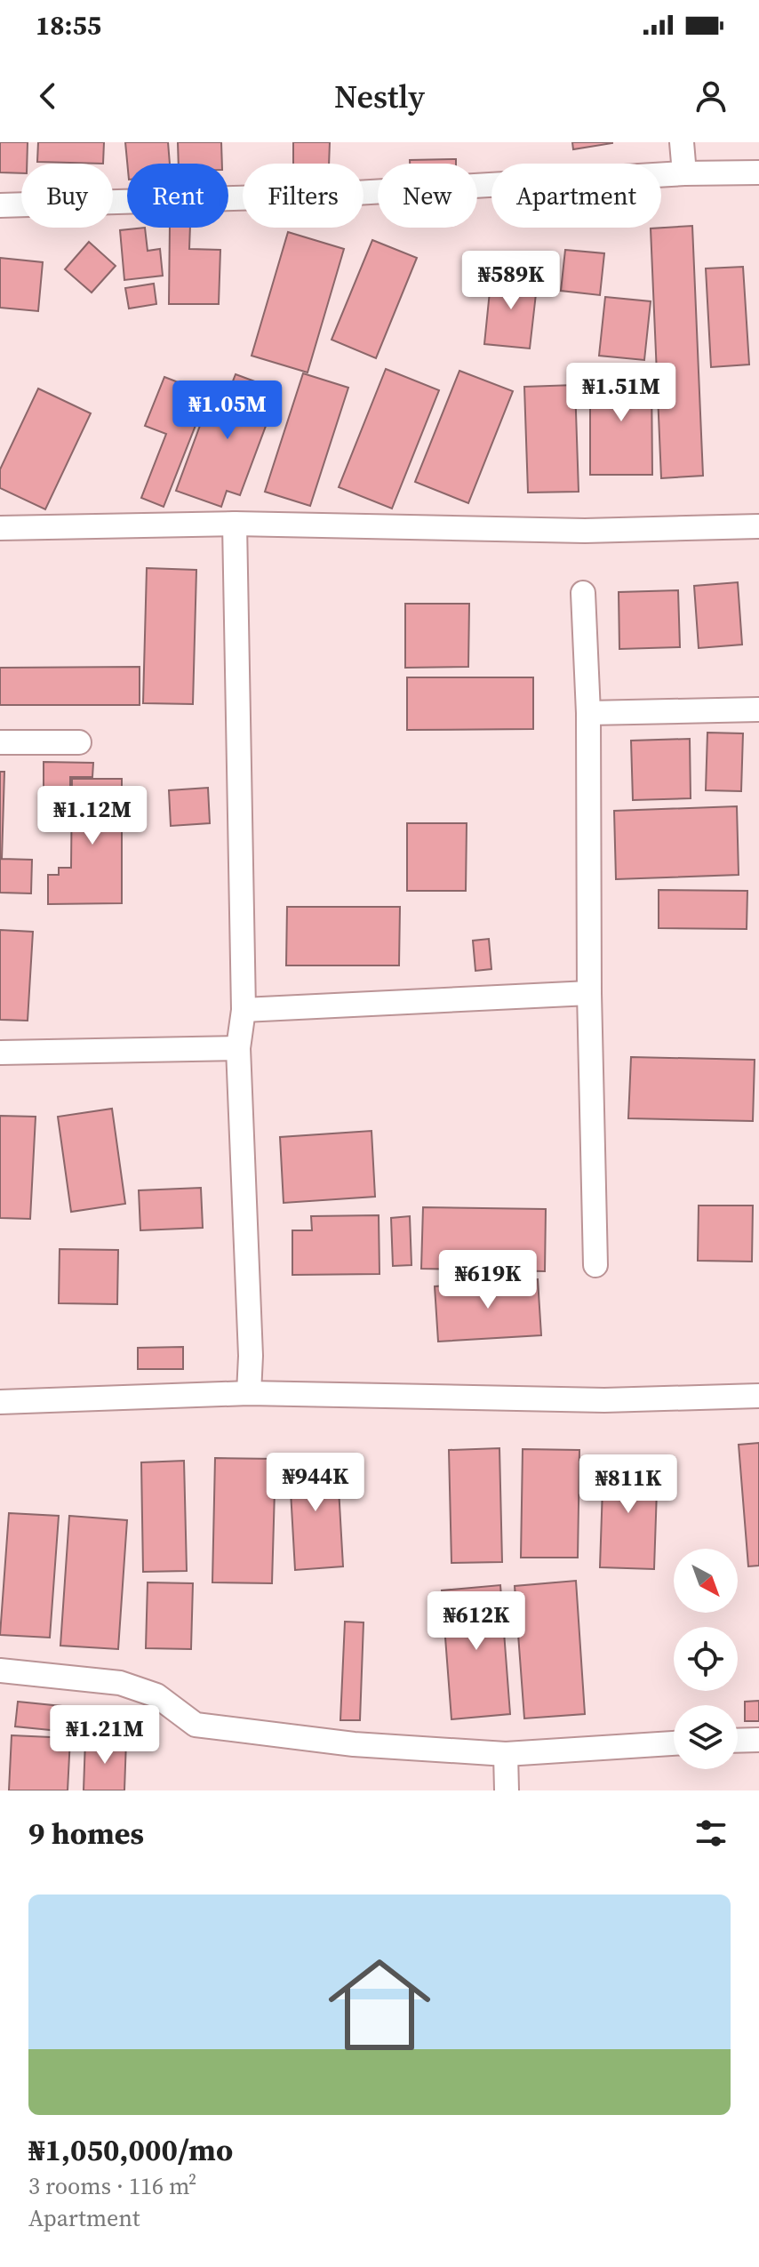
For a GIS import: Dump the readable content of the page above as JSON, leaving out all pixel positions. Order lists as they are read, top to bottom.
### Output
{
  "north": "bottom right",
  "page": {
    "status": "18:55",
    "header": "Nestly",
    "chip": [
      "Buy",
      "Rent",
      "Filters",
      "New",
      "Apartment"
    ],
    "price": [
      "₦589K",
      "₦1.51M",
      "₦1.05M",
      "₦1.12M",
      "₦619K",
      "₦944K",
      "₦811K",
      "₦612K",
      "₦1.21M"
    ],
    "heading": "9 homes",
    "list": [
      {
        "name": "₦1,050,000/mo",
        "note": "3 rooms · 116 m² · Apartment"
      }
    ]
  }
}
